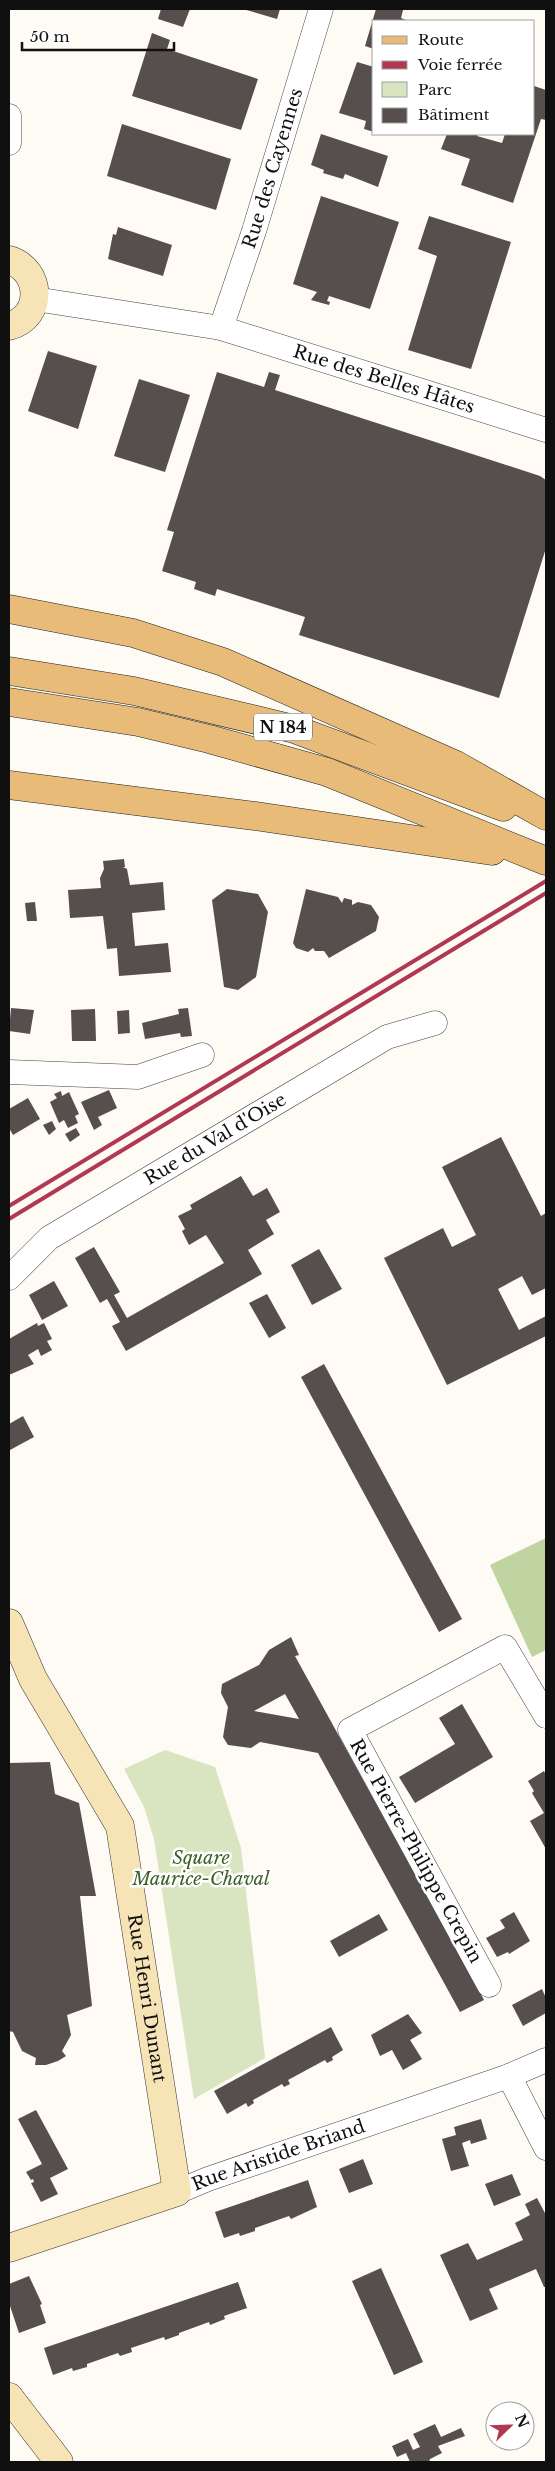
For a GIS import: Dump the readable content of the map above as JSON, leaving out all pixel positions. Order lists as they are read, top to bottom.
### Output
{
  "streets": {
    "main road": ["N 184"],
    "street": [
      "Rue des Cayennes",
      "Rue des Belles Hâtes",
      "Rue du Val d'Oise",
      "Rue Pierre-Philippe Crepin",
      "Rue Henri Dunant",
      "Rue Aristide Briand"
    ]
  },
  "crossings": [
    ["Rue des Cayennes", "Rue des Belles Hâtes"],
    ["Rue Henri Dunant", "Rue Aristide Briand"]
  ],
  "parks": ["Square Maurice-Chaval"],
  "legend": [
    "Route",
    "Voie ferrée",
    "Parc",
    "Bâtiment"
  ],
  "scale_bar": "50 m",
  "north": "top right"
}
